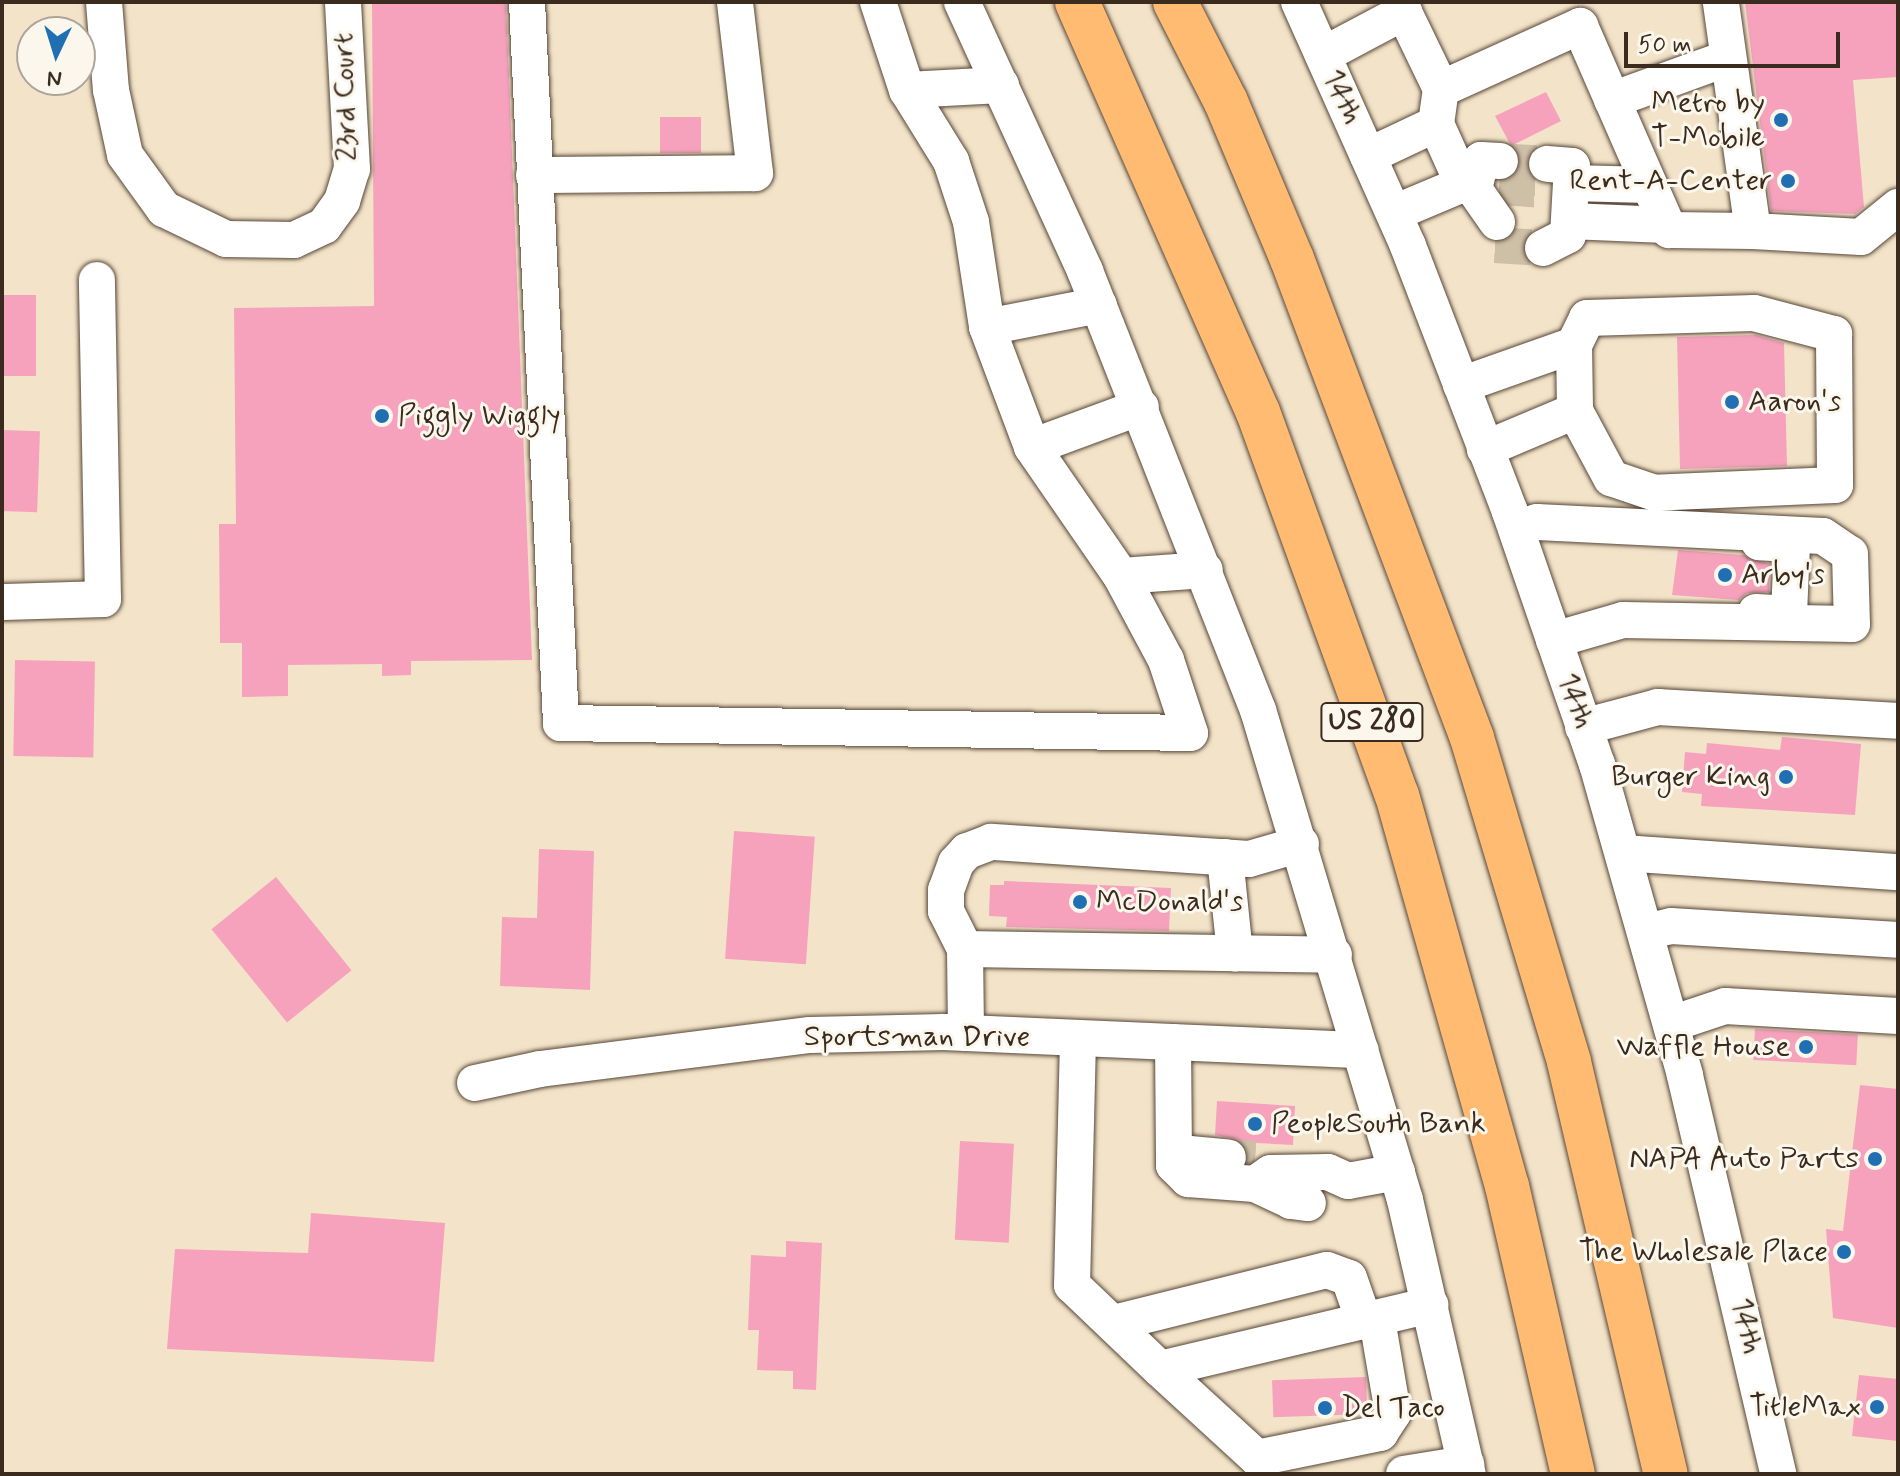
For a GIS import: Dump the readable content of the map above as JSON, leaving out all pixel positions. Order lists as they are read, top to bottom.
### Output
{
  "streets": {
    "highway": ["US 280"],
    "street": ["23rd Court", "14th", "Sportsman Drive"]
  },
  "places": [
    "Metro by T-Mobile",
    "Rent-A-Center",
    "Aaron's",
    "Piggly Wiggly",
    "Arby's",
    "Burger King",
    "McDonald's",
    "Waffle House",
    "PeopleSouth Bank",
    "NAPA Auto Parts",
    "The Wholesale Place",
    "TitleMax",
    "Del Taco"
  ],
  "scale_bar": "50 m",
  "north": "bottom"
}
